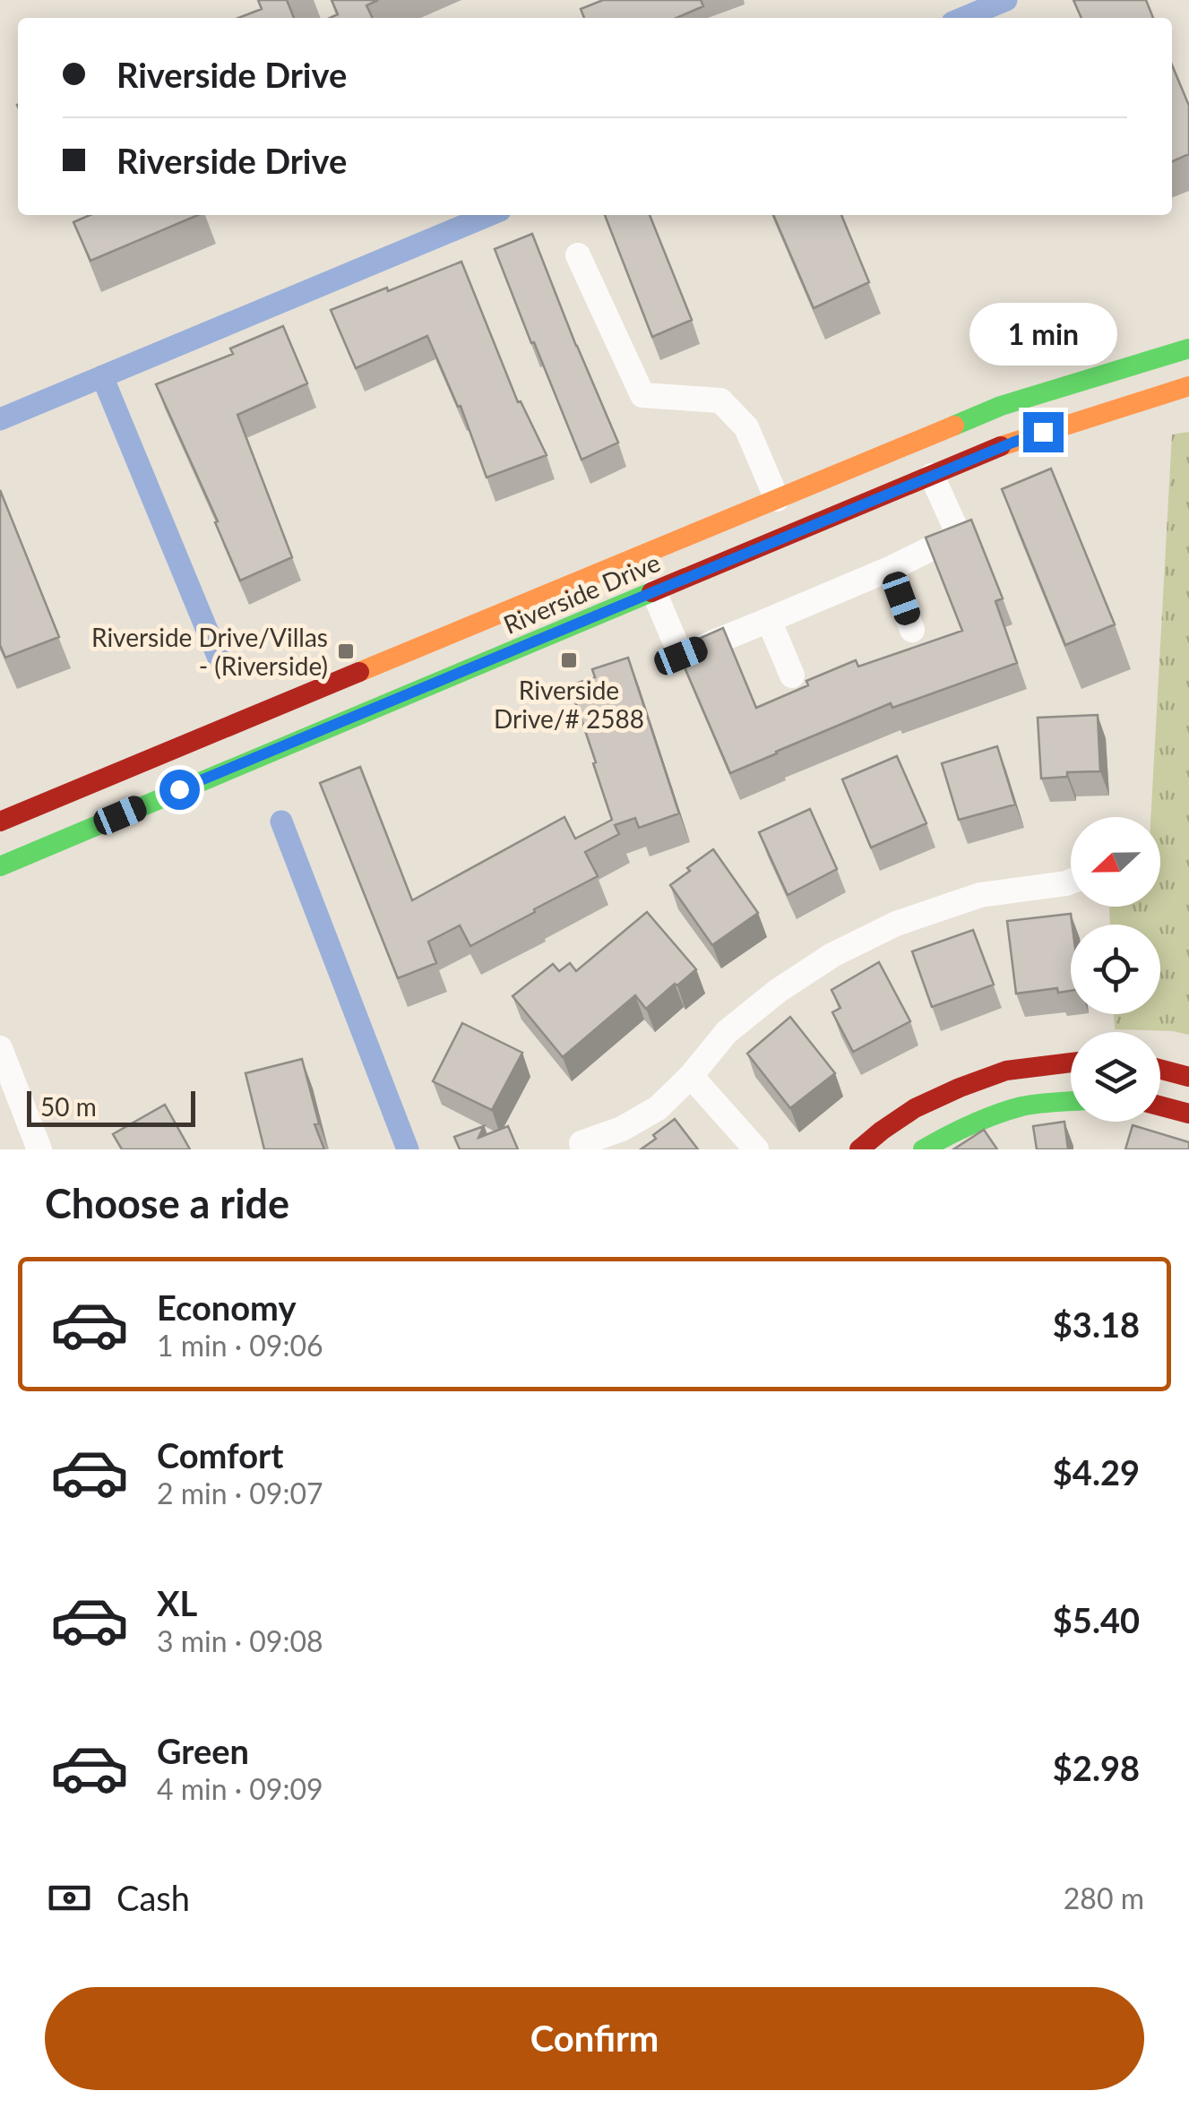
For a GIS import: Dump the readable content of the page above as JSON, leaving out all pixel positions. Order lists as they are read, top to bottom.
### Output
{
  "streets": {
    "street": ["Riverside Drive"]
  },
  "places": {
    "transit": ["Riverside Drive/Villas - (Riverside)", "Riverside Drive/# 2588"]
  },
  "scale_bar": "50 m",
  "north": "left",
  "page": {
    "banner": ["Riverside Drive", "Riverside Drive"],
    "bubble": "1 min",
    "scale": "50 m",
    "heading": "Choose a ride",
    "list": [
      {
        "name": "Economy",
        "note": "1 min · 09:06",
        "value": "$3.18"
      },
      {
        "name": "Comfort",
        "note": "2 min · 09:07",
        "value": "$4.29"
      },
      {
        "name": "XL",
        "note": "3 min · 09:08",
        "value": "$5.40"
      },
      {
        "name": "Green",
        "note": "4 min · 09:09",
        "value": "$2.98"
      }
    ],
    "pay": ["Cash", "280 m"],
    "buttons": "Confirm"
  }
}
